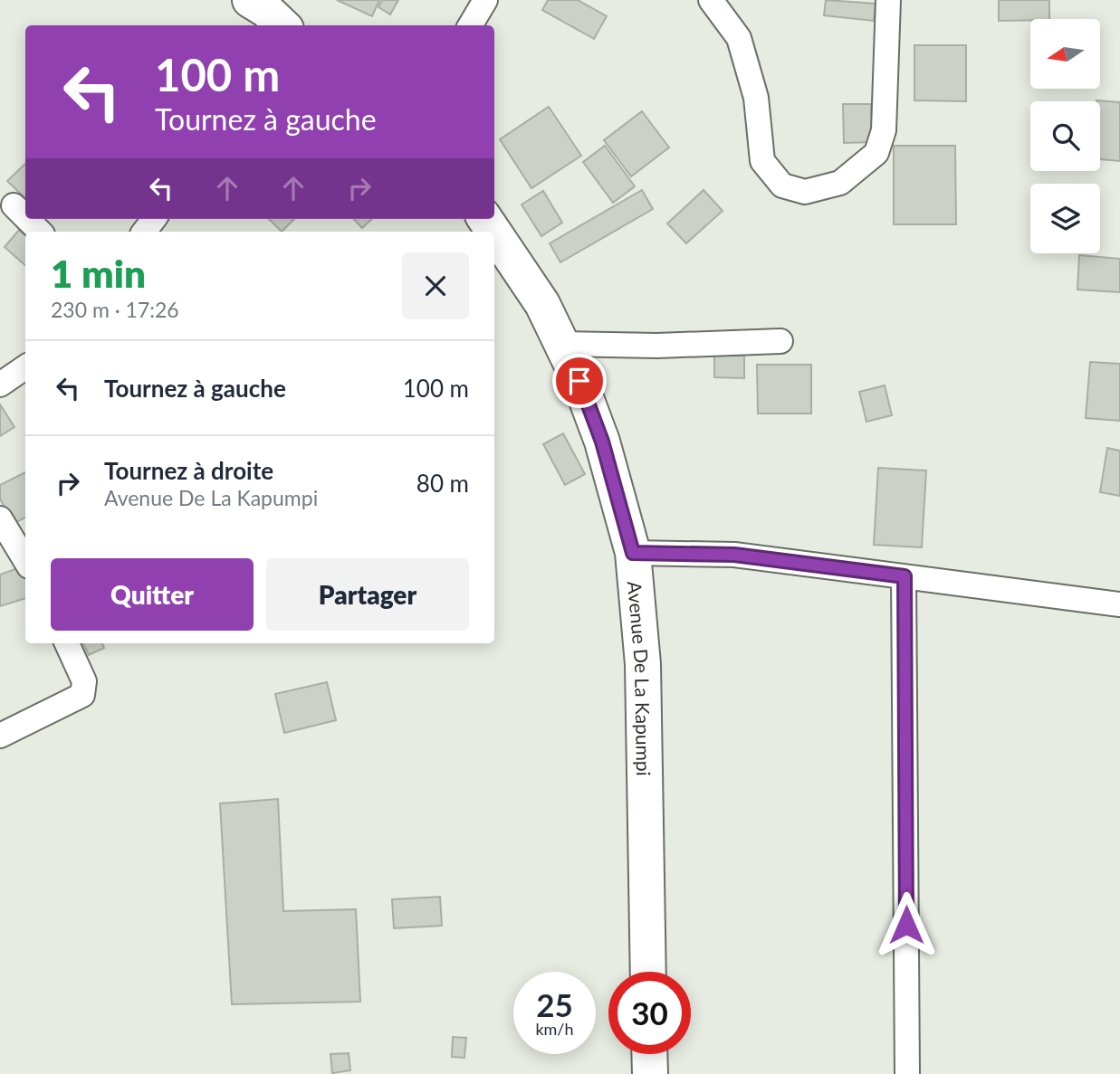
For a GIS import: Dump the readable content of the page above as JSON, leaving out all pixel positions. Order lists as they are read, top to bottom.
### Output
{
  "streets": {
    "main road": ["Avenue De La Kapumpi"]
  },
  "north": "left",
  "page": {
    "turn": ["100 m", "Tournez à gauche"],
    "heading": ["1 min", "230 m · 17:26"],
    "list": [
      {
        "name": "Tournez à gauche",
        "value": "100 m"
      },
      {
        "name": "Tournez à droite",
        "note": "Avenue De La Kapumpi",
        "value": "80 m"
      }
    ],
    "buttons": ["Quitter", "Partager"],
    "speed": "25 km/h",
    "limit": "30"
  }
}
